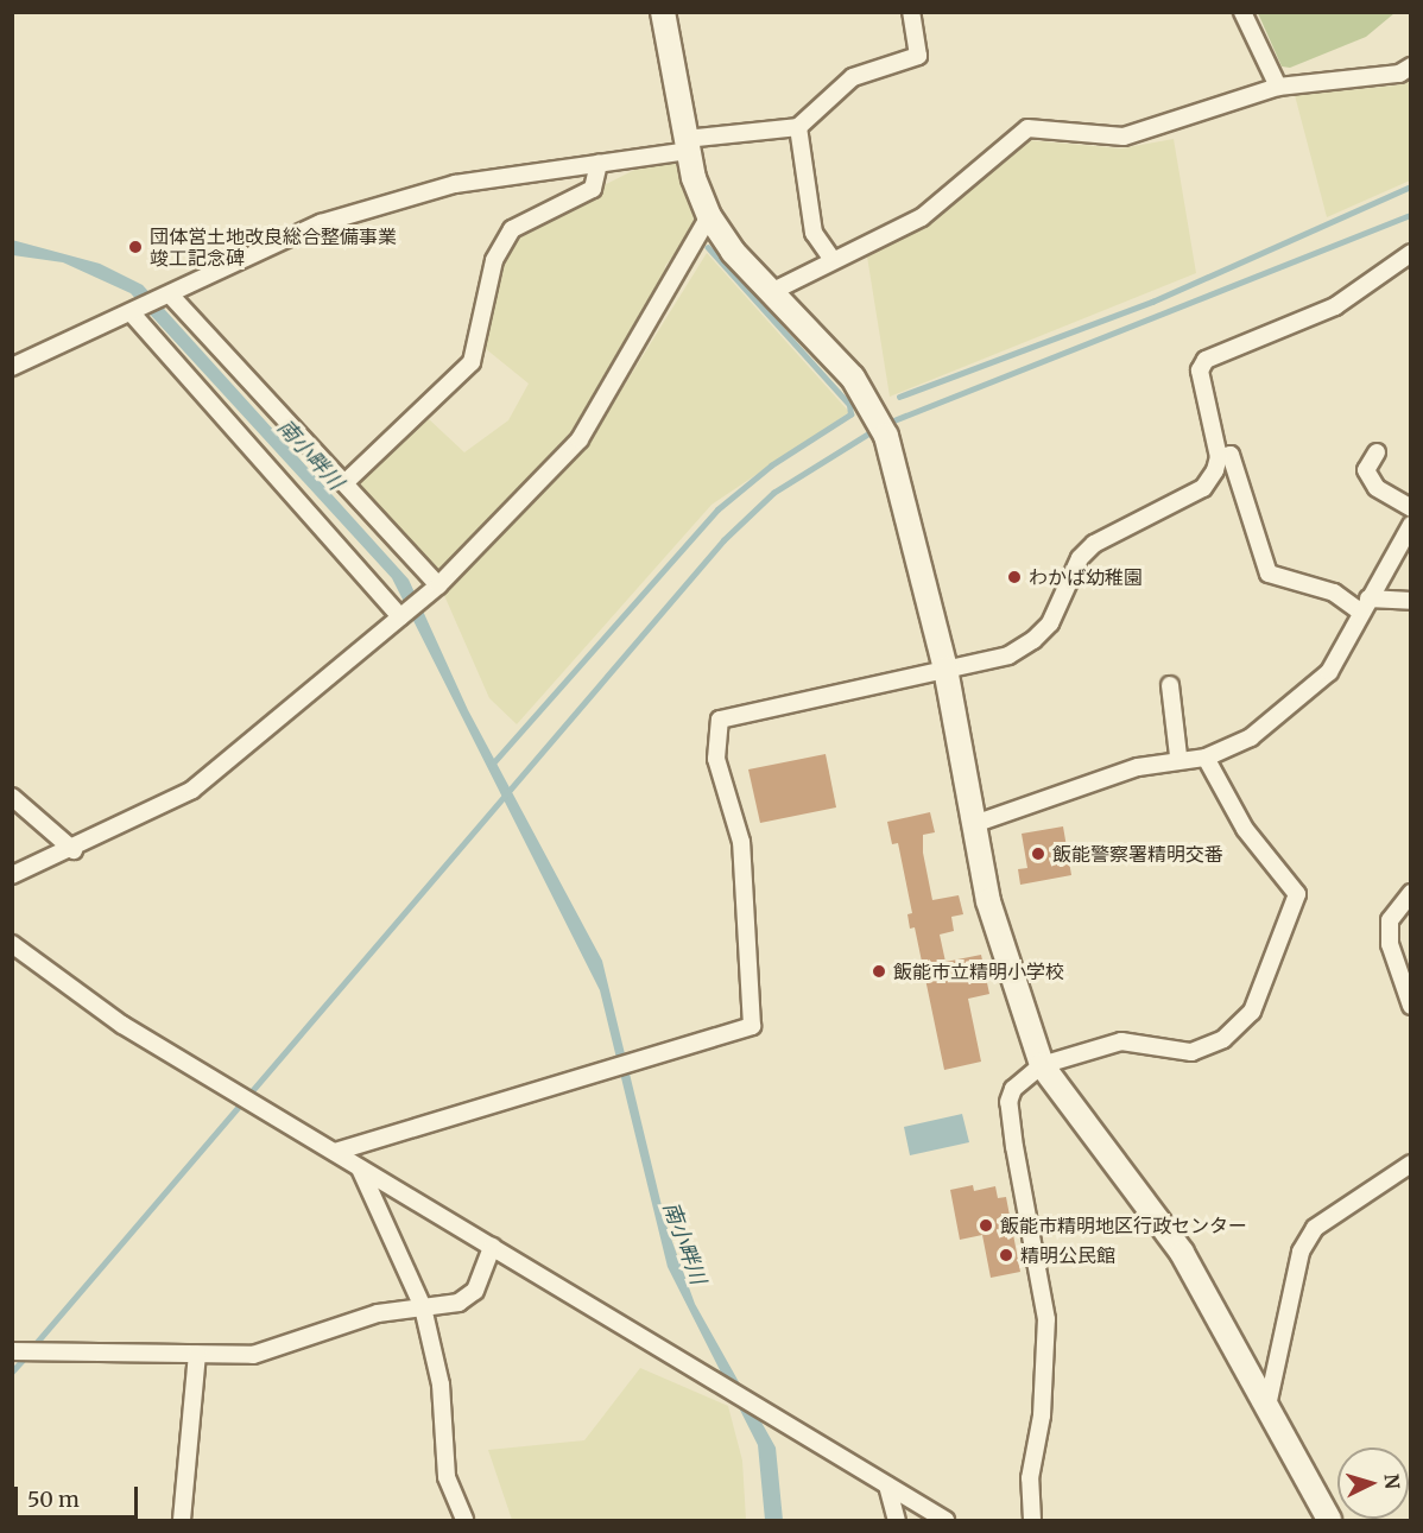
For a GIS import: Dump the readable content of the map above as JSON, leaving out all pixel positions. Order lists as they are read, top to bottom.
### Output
{
  "water": ["南小畔川"],
  "places": [
    "団体営土地改良総合整備事業 竣工記念碑",
    "わかば幼稚園",
    "飯能警察署精明交番",
    "飯能市立精明小学校",
    "飯能市精明地区行政センター",
    "精明公民館"
  ],
  "scale_bar": "50 m",
  "north": "right"
}
